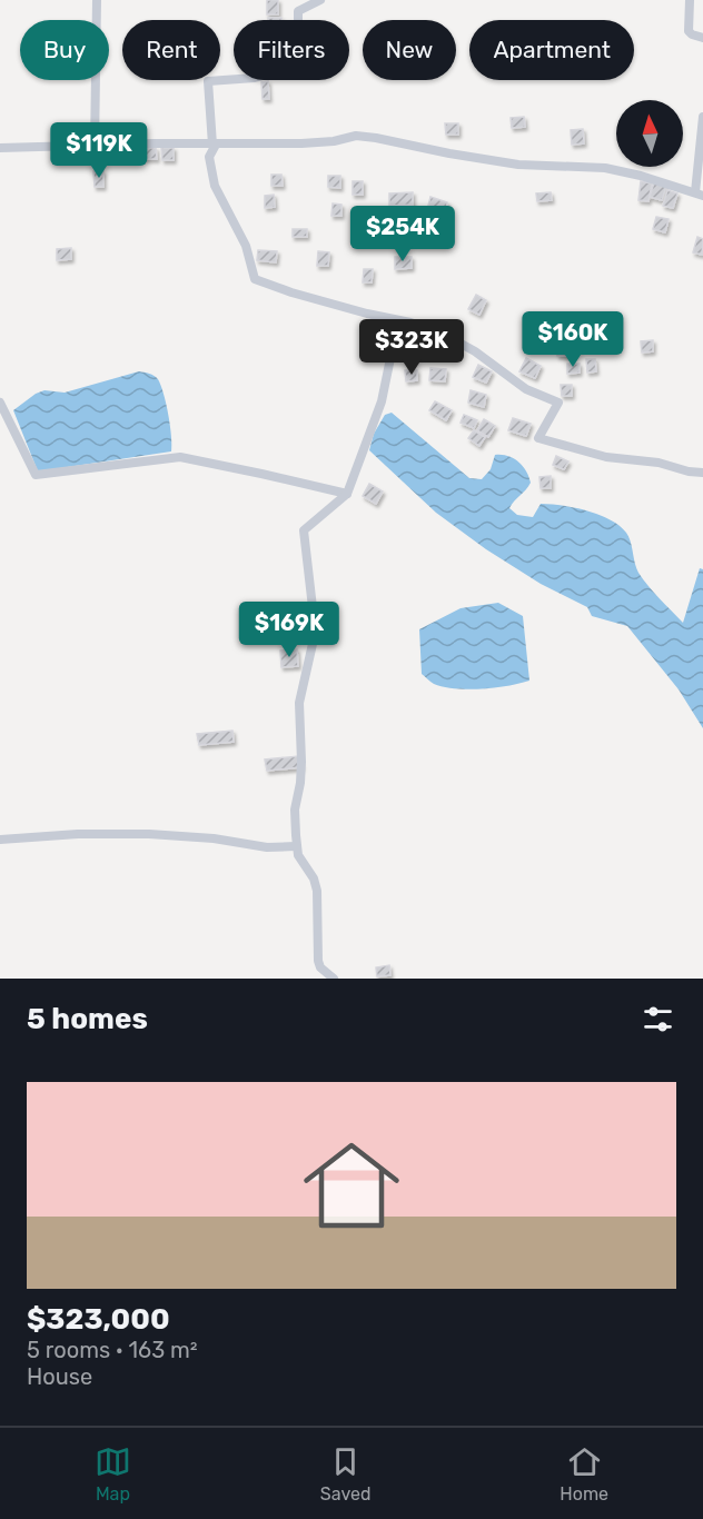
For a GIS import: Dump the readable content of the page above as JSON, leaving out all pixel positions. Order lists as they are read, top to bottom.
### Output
{
  "north": "top",
  "page": {
    "chip": [
      "Buy",
      "Rent",
      "Filters",
      "New",
      "Apartment"
    ],
    "price": [
      "$119K",
      "$254K",
      "$160K",
      "$323K",
      "$169K"
    ],
    "heading": "5 homes",
    "list": [
      {
        "name": "$323,000",
        "note": "5 rooms · 163 m² · House"
      }
    ],
    "tabs": ["Map", "Saved", "Home"]
  }
}
